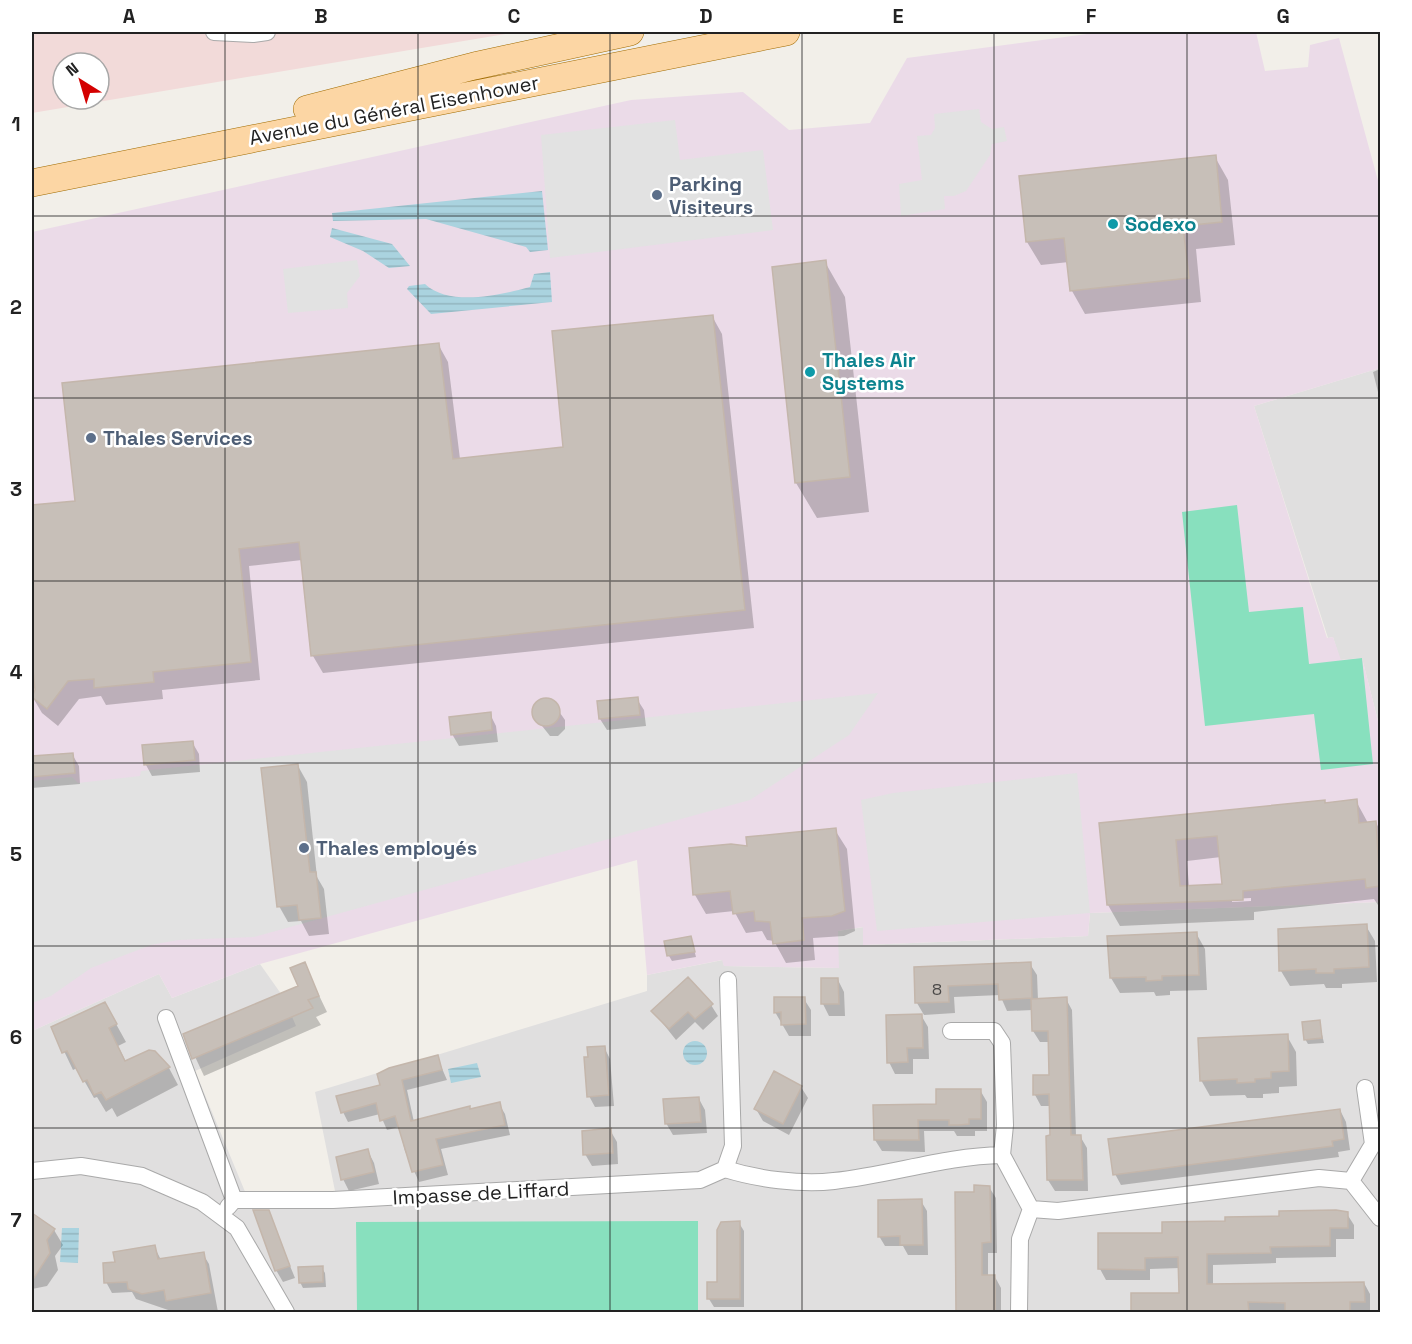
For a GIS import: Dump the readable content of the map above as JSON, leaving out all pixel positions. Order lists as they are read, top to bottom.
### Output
{
  "streets": {
    "main road": ["Avenue du Général Eisenhower"],
    "street": ["Impasse de Liffard"]
  },
  "places": [
    "Parking Visiteurs",
    "Sodexo",
    "Thales Air Systems",
    "Thales Services",
    "Thales employés"
  ],
  "house_numbers": ["8"],
  "north": "top left",
  "grid": {
    "columns": [
      "A",
      "B",
      "C",
      "D",
      "E",
      "F",
      "G"
    ],
    "rows": [
      "1",
      "2",
      "3",
      "4",
      "5",
      "6",
      "7"
    ]
  }
}
